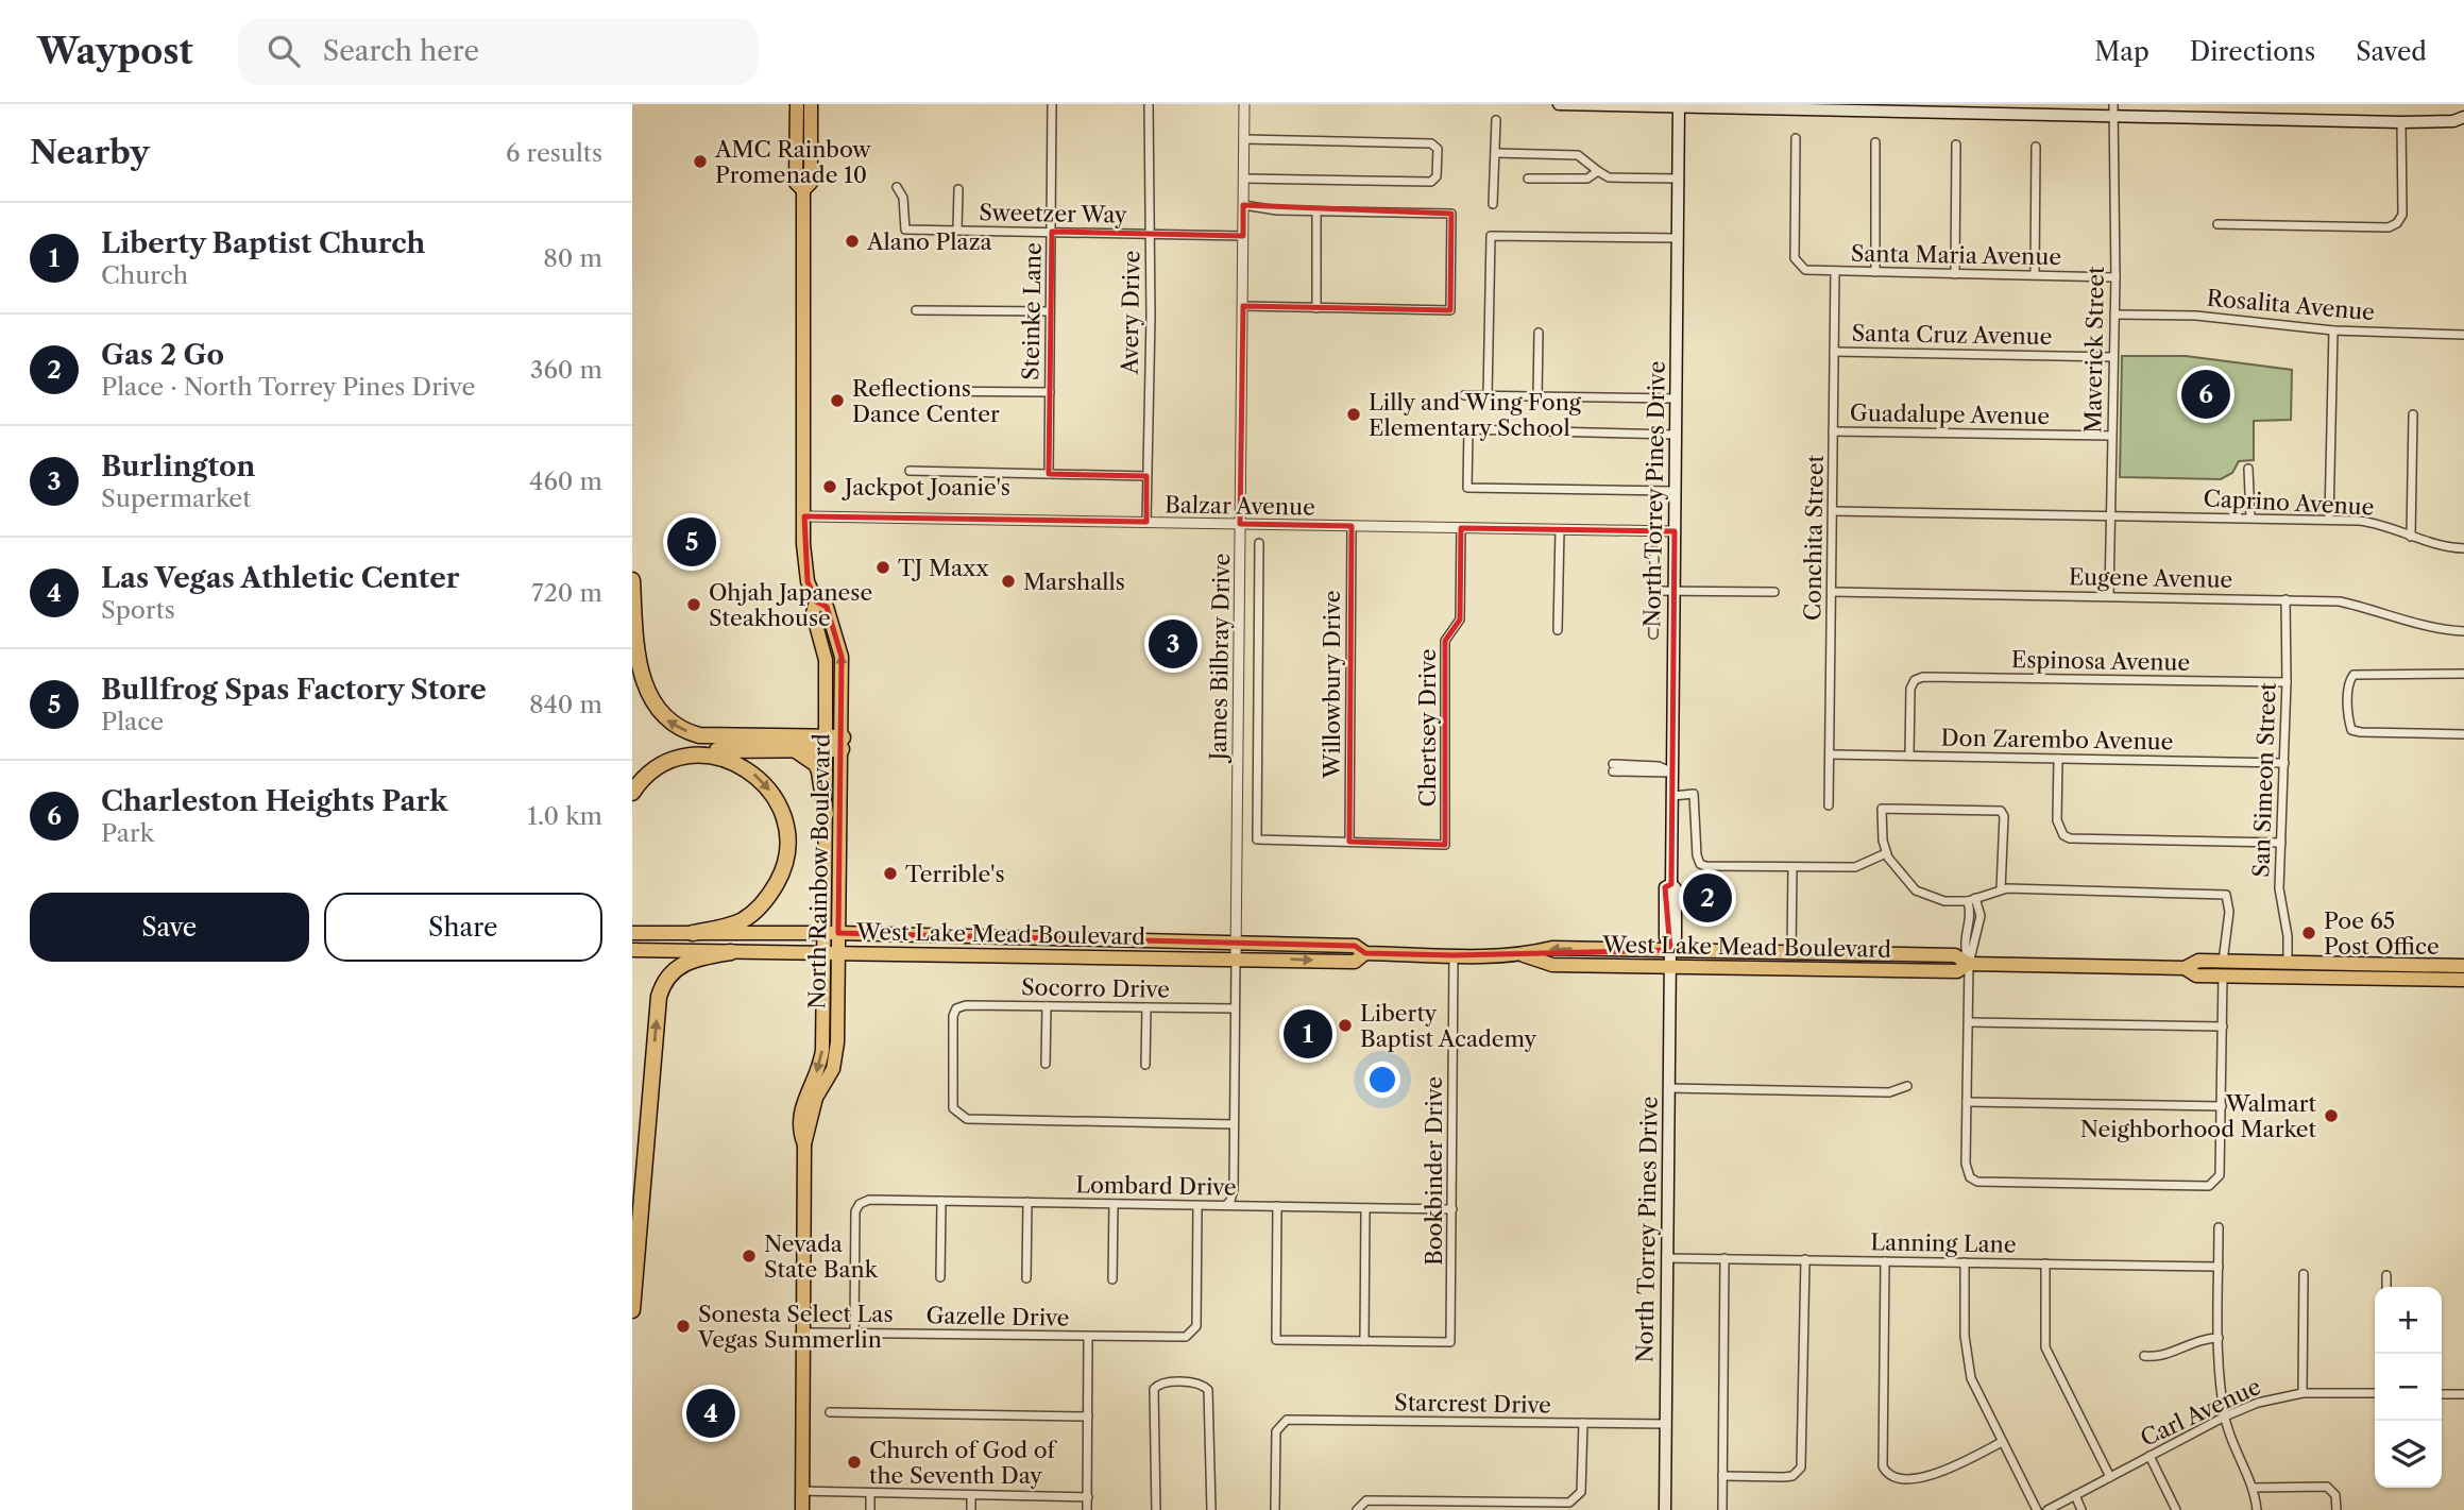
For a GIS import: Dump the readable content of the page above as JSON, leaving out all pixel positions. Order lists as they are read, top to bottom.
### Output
{
  "streets": {
    "main road": ["North Torrey Pines Drive", "North Rainbow Boulevard", "West Lake Mead Boulevard"],
    "street": [
      "Sweetzer Way",
      "Santa Maria Avenue",
      "Rosalita Avenue",
      "Steinke Lane",
      "Avery Drive",
      "Santa Cruz Avenue",
      "Maverick Street",
      "Guadalupe Avenue",
      "Caprino Avenue",
      "Balzar Avenue",
      "Conchita Street",
      "Eugene Avenue",
      "James Bilbray Drive",
      "Espinosa Avenue",
      "Willowbury Drive",
      "Chertsey Drive",
      "Don Zarembo Avenue",
      "San Simeon Street",
      "Socorro Drive",
      "Bookbinder Drive",
      "Lombard Drive",
      "Lanning Lane",
      "Gazelle Drive",
      "Starcrest Drive",
      "Carl Avenue"
    ]
  },
  "crossings": [
    ["Sweetzer Way", "Steinke Lane"],
    ["Sweetzer Way", "Avery Drive"],
    ["Sweetzer Way", "James Bilbray Drive"],
    ["Santa Maria Avenue", "Maverick Street"],
    ["Santa Maria Avenue", "Conchita Street"],
    ["Rosalita Avenue", "Maverick Street"],
    ["Avery Drive", "Balzar Avenue"],
    ["Santa Cruz Avenue", "Maverick Street"],
    ["Santa Cruz Avenue", "Conchita Street"],
    ["Maverick Street", "Guadalupe Avenue"],
    ["Maverick Street", "Caprino Avenue"],
    ["Maverick Street", "Eugene Avenue"],
    ["Guadalupe Avenue", "Conchita Street"],
    ["North Torrey Pines Drive", "Balzar Avenue"],
    ["North Torrey Pines Drive", "West Lake Mead Boulevard"],
    ["North Torrey Pines Drive", "Lanning Lane"],
    ["North Torrey Pines Drive", "Starcrest Drive"],
    ["Caprino Avenue", "Conchita Street"],
    ["Balzar Avenue", "James Bilbray Drive"],
    ["Balzar Avenue", "Willowbury Drive"],
    ["Balzar Avenue", "Chertsey Drive"],
    ["Balzar Avenue", "North Rainbow Boulevard"],
    ["Conchita Street", "Eugene Avenue"],
    ["Conchita Street", "Don Zarembo Avenue"],
    ["Eugene Avenue", "San Simeon Street"],
    ["James Bilbray Drive", "West Lake Mead Boulevard"],
    ["James Bilbray Drive", "Socorro Drive"],
    ["James Bilbray Drive", "Lombard Drive"],
    ["Espinosa Avenue", "Don Zarembo Avenue"],
    ["Espinosa Avenue", "San Simeon Street"],
    ["Willowbury Drive", "Chertsey Drive"],
    ["Don Zarembo Avenue", "San Simeon Street"],
    ["San Simeon Street", "West Lake Mead Boulevard"],
    ["North Rainbow Boulevard", "West Lake Mead Boulevard"],
    ["North Rainbow Boulevard", "Gazelle Drive"],
    ["West Lake Mead Boulevard", "Bookbinder Drive"],
    ["Bookbinder Drive", "Lombard Drive"],
    ["Lombard Drive", "Gazelle Drive"]
  ],
  "places": [
    "AMC Rainbow Promenade 10",
    "Alano Plaza",
    "Reflections Dance Center",
    "Lilly and Wing Fong Elementary School",
    "Jackpot Joanie's",
    "TJ Maxx",
    "Marshalls",
    "Ohjah Japanese Steakhouse",
    "Terrible's",
    "Poe 65 Post Office",
    "Liberty Baptist Academy",
    "Walmart Neighborhood Market",
    "Nevada State Bank",
    "Sonesta Select Las Vegas Summerlin",
    "Church of God of the Seventh Day"
  ],
  "page": {
    "header": "Waypost",
    "search": "Search here",
    "nav": ["Map", "Directions", "Saved"],
    "heading": ["Nearby", "6 results"],
    "list": [
      {
        "mark": "1",
        "name": "Liberty Baptist Church",
        "note": "Church",
        "value": "80 m"
      },
      {
        "mark": "2",
        "name": "Gas 2 Go",
        "note": "Place · North Torrey Pines Drive",
        "value": "360 m"
      },
      {
        "mark": "3",
        "name": "Burlington",
        "note": "Supermarket",
        "value": "460 m"
      },
      {
        "mark": "4",
        "name": "Las Vegas Athletic Center",
        "note": "Sports",
        "value": "720 m"
      },
      {
        "mark": "5",
        "name": "Bullfrog Spas Factory Store",
        "note": "Place",
        "value": "840 m"
      },
      {
        "mark": "6",
        "name": "Charleston Heights Park",
        "note": "Park",
        "value": "1.0 km"
      }
    ],
    "pins": [
      "6",
      "5",
      "3",
      "2",
      "1",
      "4"
    ],
    "buttons": ["Save", "Share"],
    "map_buttons": ["+", "−"]
  }
}
